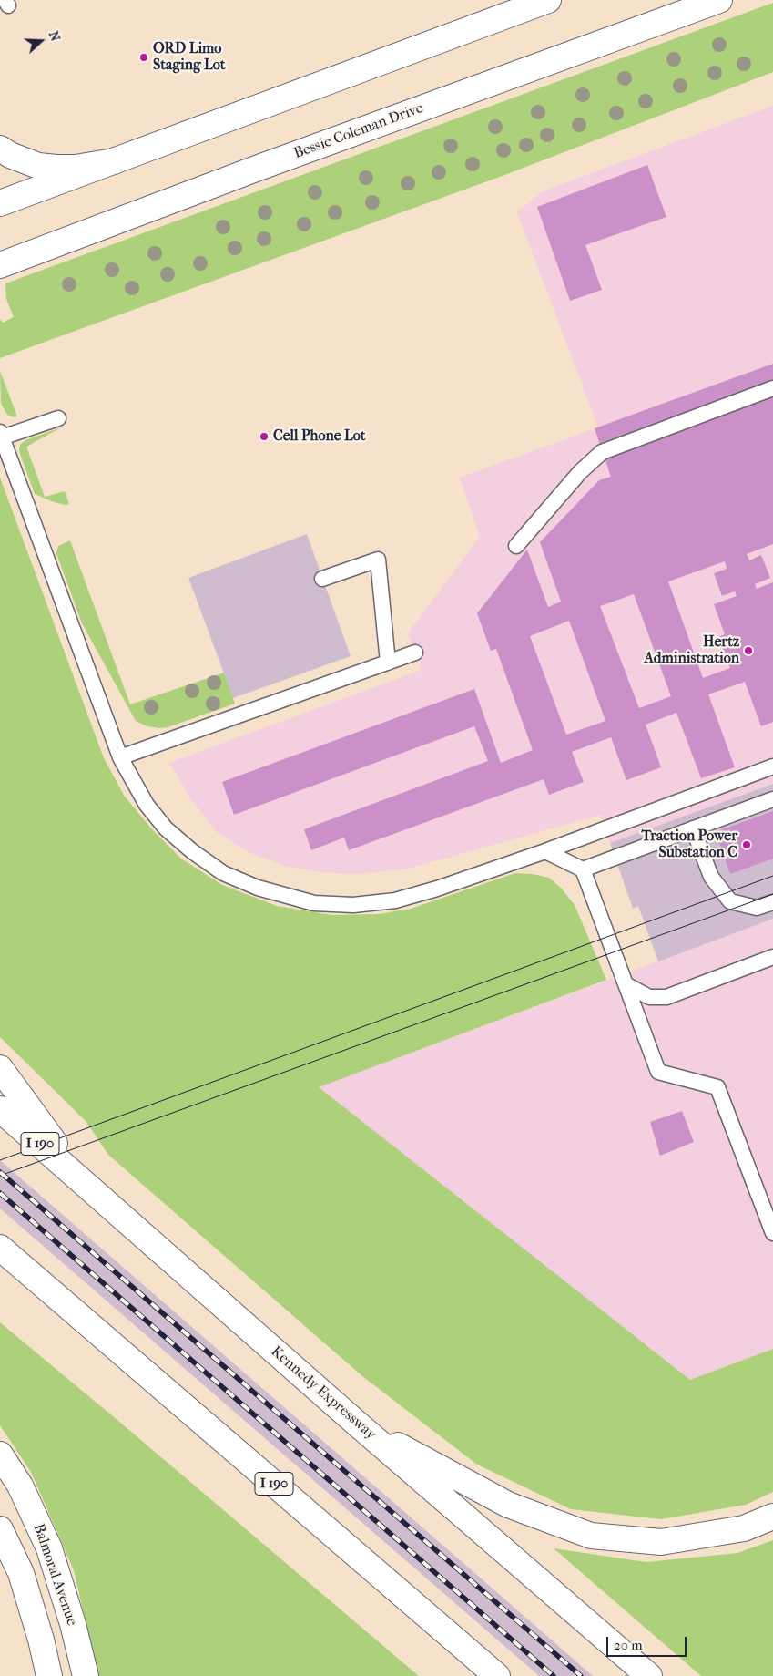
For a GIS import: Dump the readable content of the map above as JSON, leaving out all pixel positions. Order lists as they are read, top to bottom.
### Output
{
  "streets": {
    "main road": [
      "Bessie Coleman Drive",
      "I 190",
      "Kennedy Expressway",
      "Balmoral Avenue"
    ]
  },
  "places": [
    "ORD Limo Staging Lot",
    "Cell Phone Lot",
    "Hertz Administration",
    "Traction Power Substation C"
  ],
  "scale_bar": "20 m",
  "north": "right"
}
